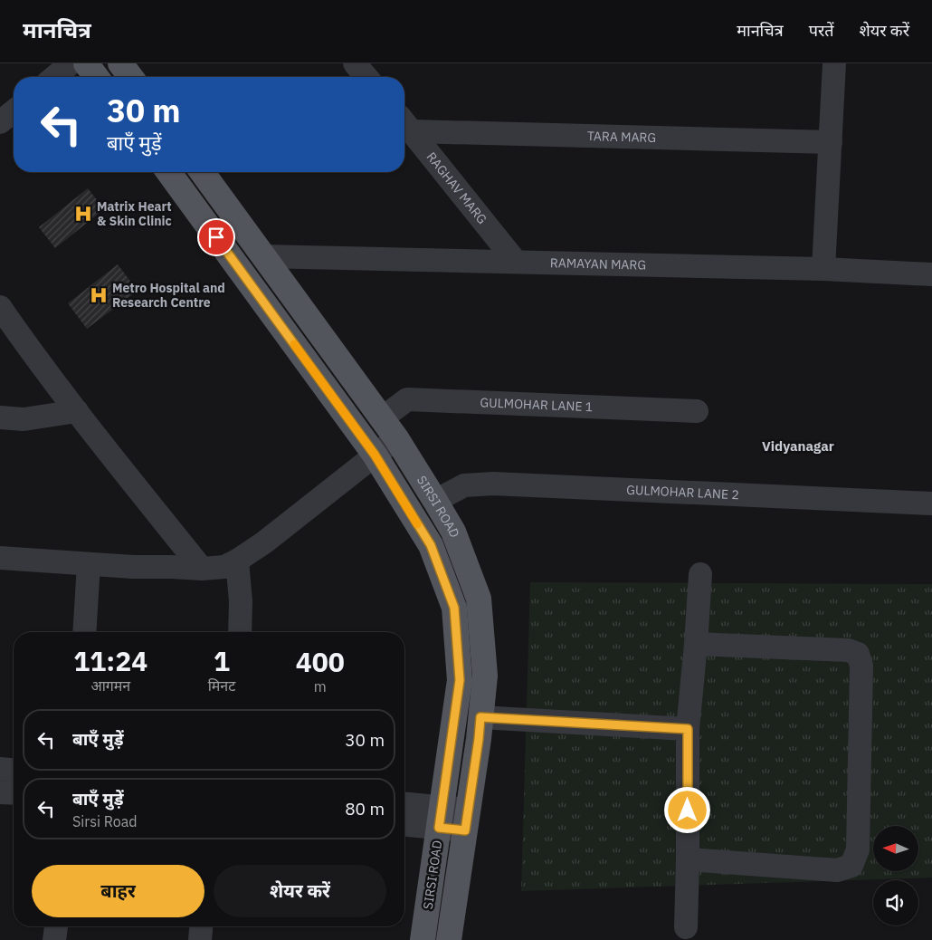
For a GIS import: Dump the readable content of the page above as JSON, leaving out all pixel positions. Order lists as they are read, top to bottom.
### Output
{
  "streets": {
    "main road": ["SIRSI ROAD"],
    "street": [
      "TARA MARG",
      "RAGHAV MARG",
      "RAMAYAN MARG",
      "GULMOHAR LANE 1",
      "GULMOHAR LANE 2"
    ]
  },
  "crossings": [
    ["TARA MARG", "RAGHAV MARG"],
    ["RAGHAV MARG", "RAMAYAN MARG"],
    ["RAMAYAN MARG", "SIRSI ROAD"],
    ["GULMOHAR LANE 1", "SIRSI ROAD"],
    ["GULMOHAR LANE 2", "SIRSI ROAD"]
  ],
  "districts": ["Vidyanagar"],
  "places": {
    "hospital": ["Matrix Heart & Skin Clinic", "Metro Hospital and Research Centre"]
  },
  "north": "left",
  "page": {
    "header": "मानचित्र",
    "nav": ["मानचित्र", "परतें", "शेयर करें"],
    "turn": ["30 m", "बाएँ मुड़ें"],
    "eta": [
      "11:24",
      "आगमन",
      "1",
      "मिनट",
      "400",
      "m"
    ],
    "list": [
      {
        "name": "बाएँ मुड़ें",
        "value": "30 m"
      },
      {
        "name": "बाएँ मुड़ें",
        "note": "Sirsi Road",
        "value": "80 m"
      }
    ],
    "buttons": ["बाहर", "शेयर करें"]
  }
}
